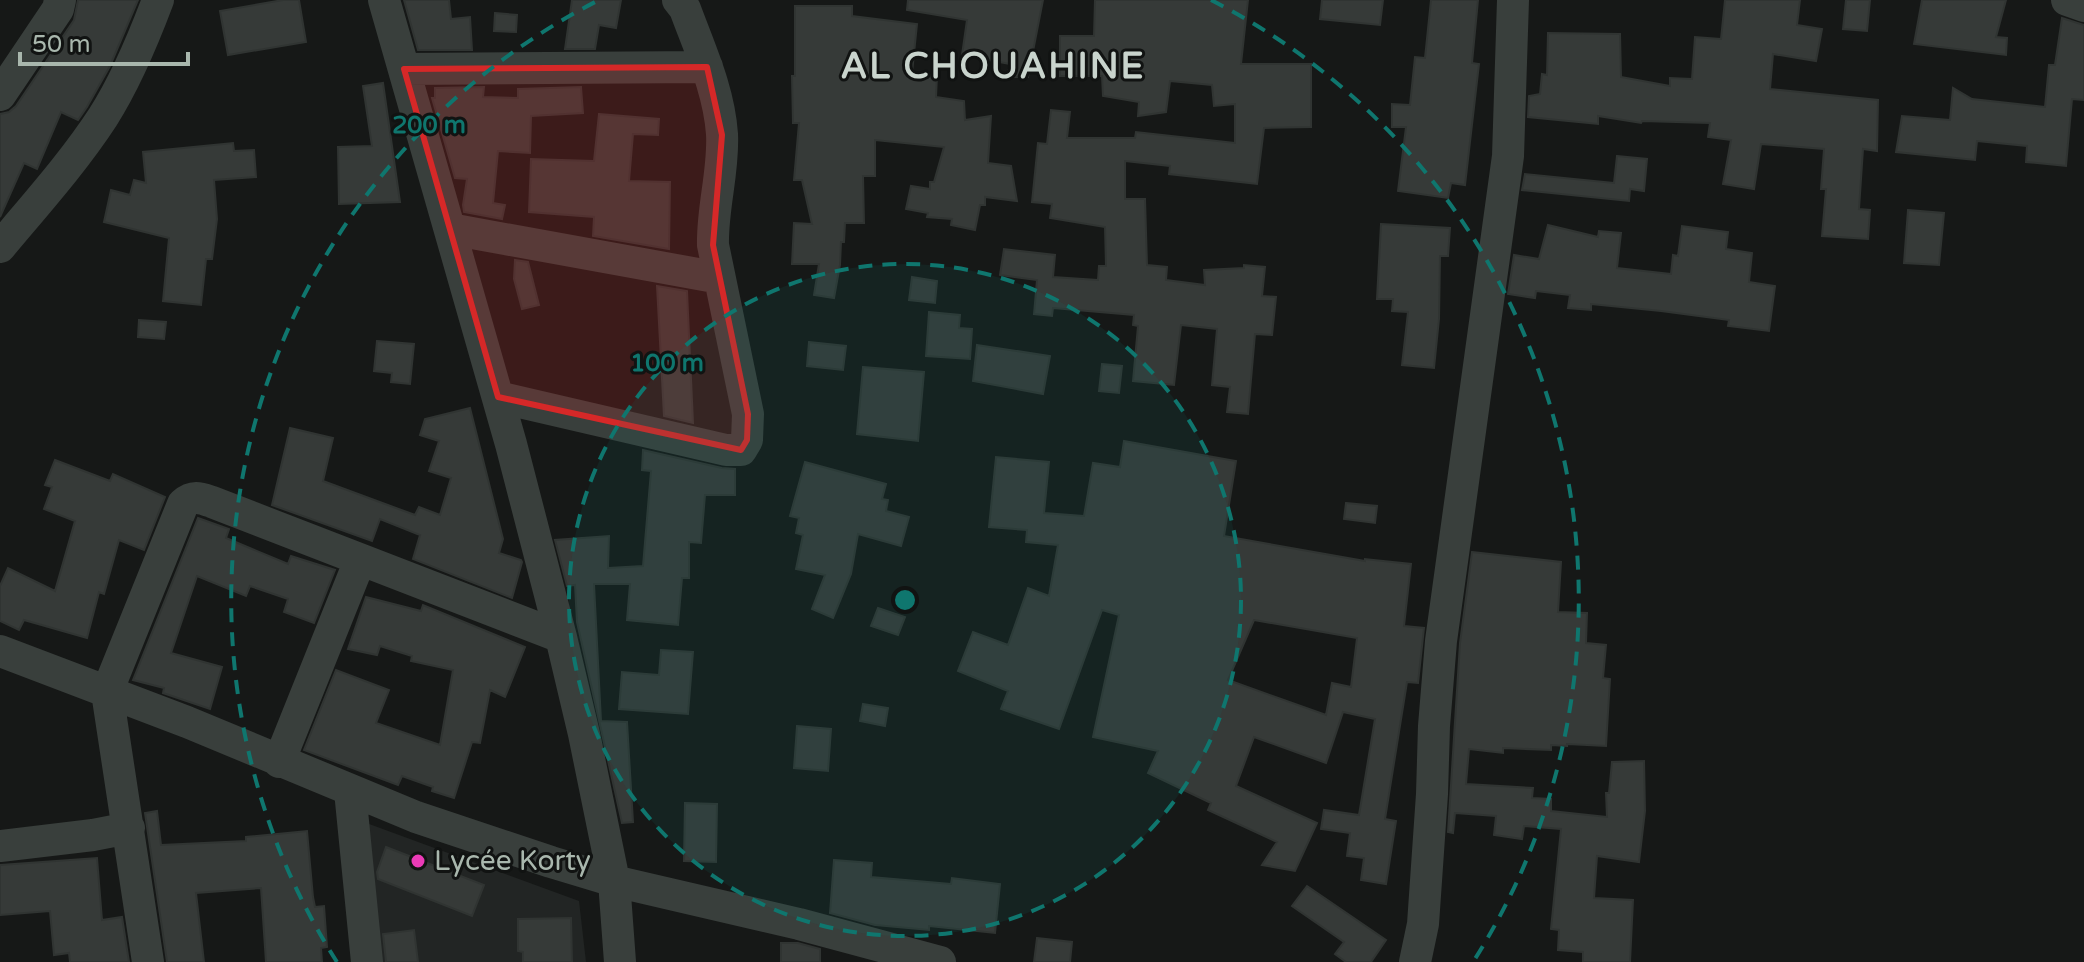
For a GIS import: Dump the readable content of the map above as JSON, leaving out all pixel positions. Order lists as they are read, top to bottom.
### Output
{
  "districts": ["AL CHOUAHINE"],
  "places": ["Lycée Korty"],
  "scale_bar": "50 m",
  "rings": ["200 m", "100 m"]
}
